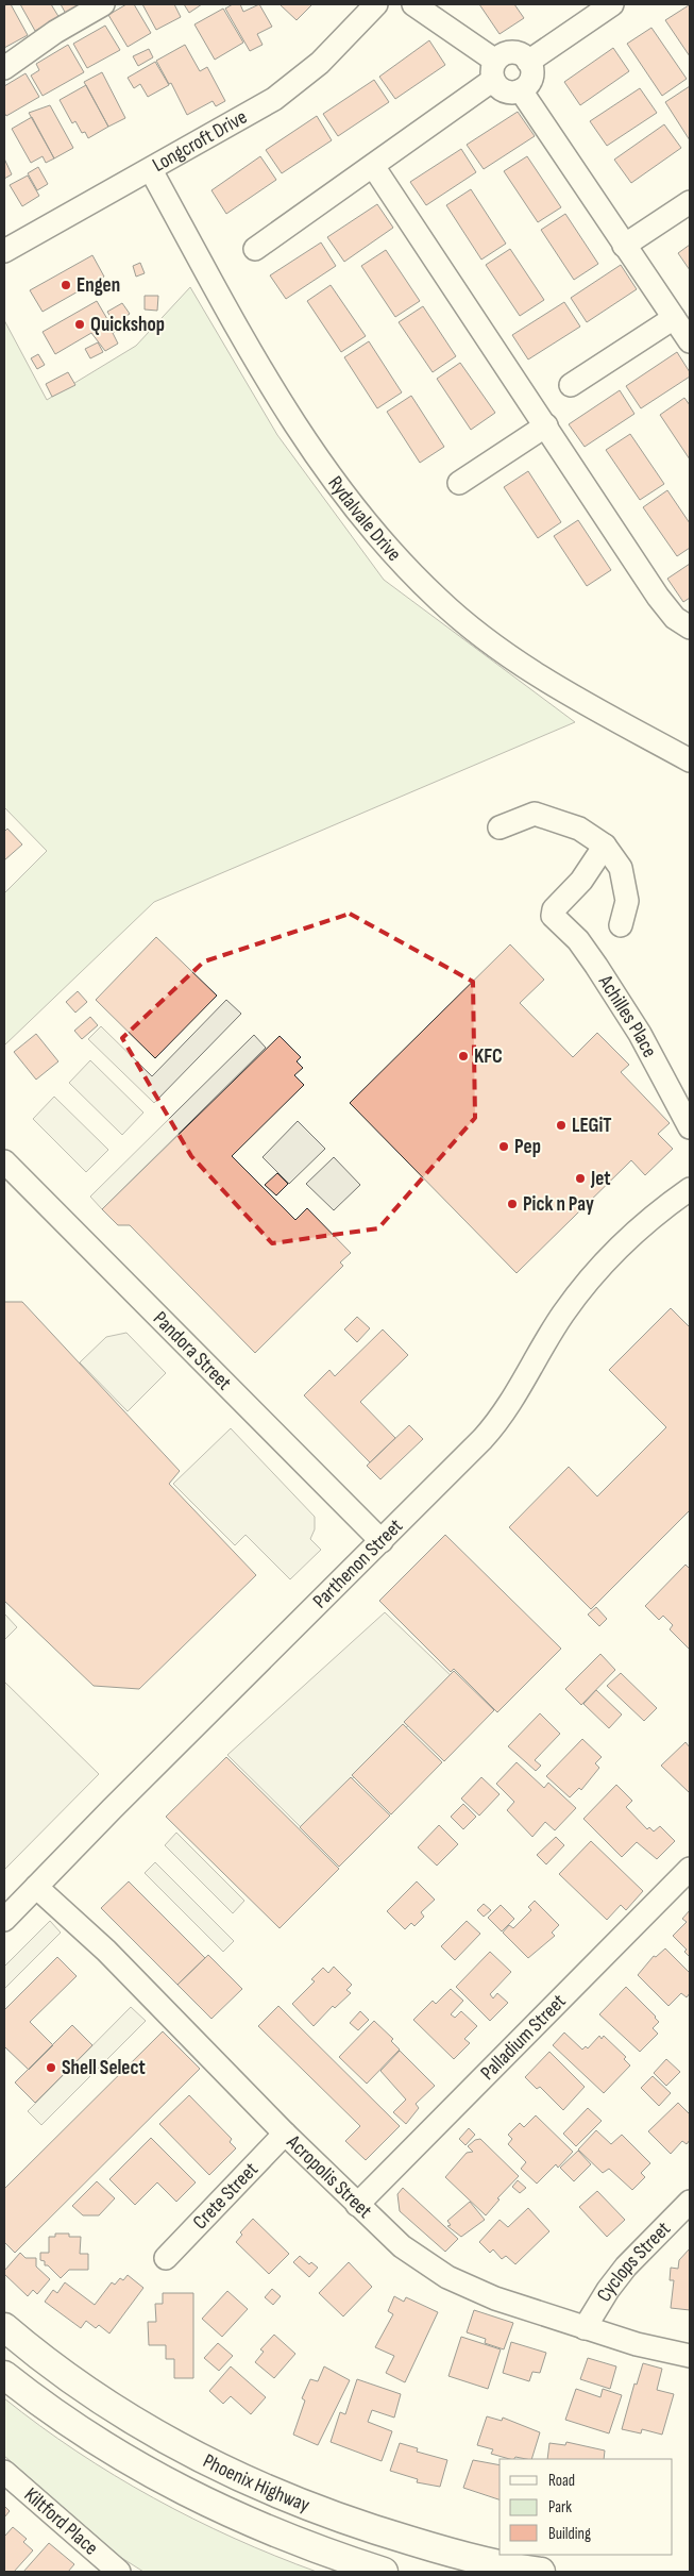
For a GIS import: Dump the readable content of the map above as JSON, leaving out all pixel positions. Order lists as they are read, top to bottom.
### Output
{
  "streets": {
    "main road": ["Phoenix Highway"],
    "street": [
      "Longcroft Drive",
      "Rydalvale Drive",
      "Achilles Place",
      "Pandora Street",
      "Parthenon Street",
      "Palladium Street",
      "Acropolis Street",
      "Crete Street",
      "Cyclops Street",
      "Kiltford Place"
    ]
  },
  "crossings": [
    ["Longcroft Drive", "Rydalvale Drive"],
    ["Pandora Street", "Parthenon Street"],
    ["Parthenon Street", "Acropolis Street"],
    ["Palladium Street", "Acropolis Street"],
    ["Acropolis Street", "Crete Street"],
    ["Acropolis Street", "Cyclops Street"]
  ],
  "places": [
    "Engen",
    "Quickshop",
    "KFC",
    "LEGiT",
    "Pep",
    "Jet",
    "Pick n Pay",
    "Shell Select"
  ],
  "legend": ["Road", "Park", "Building"]
}
